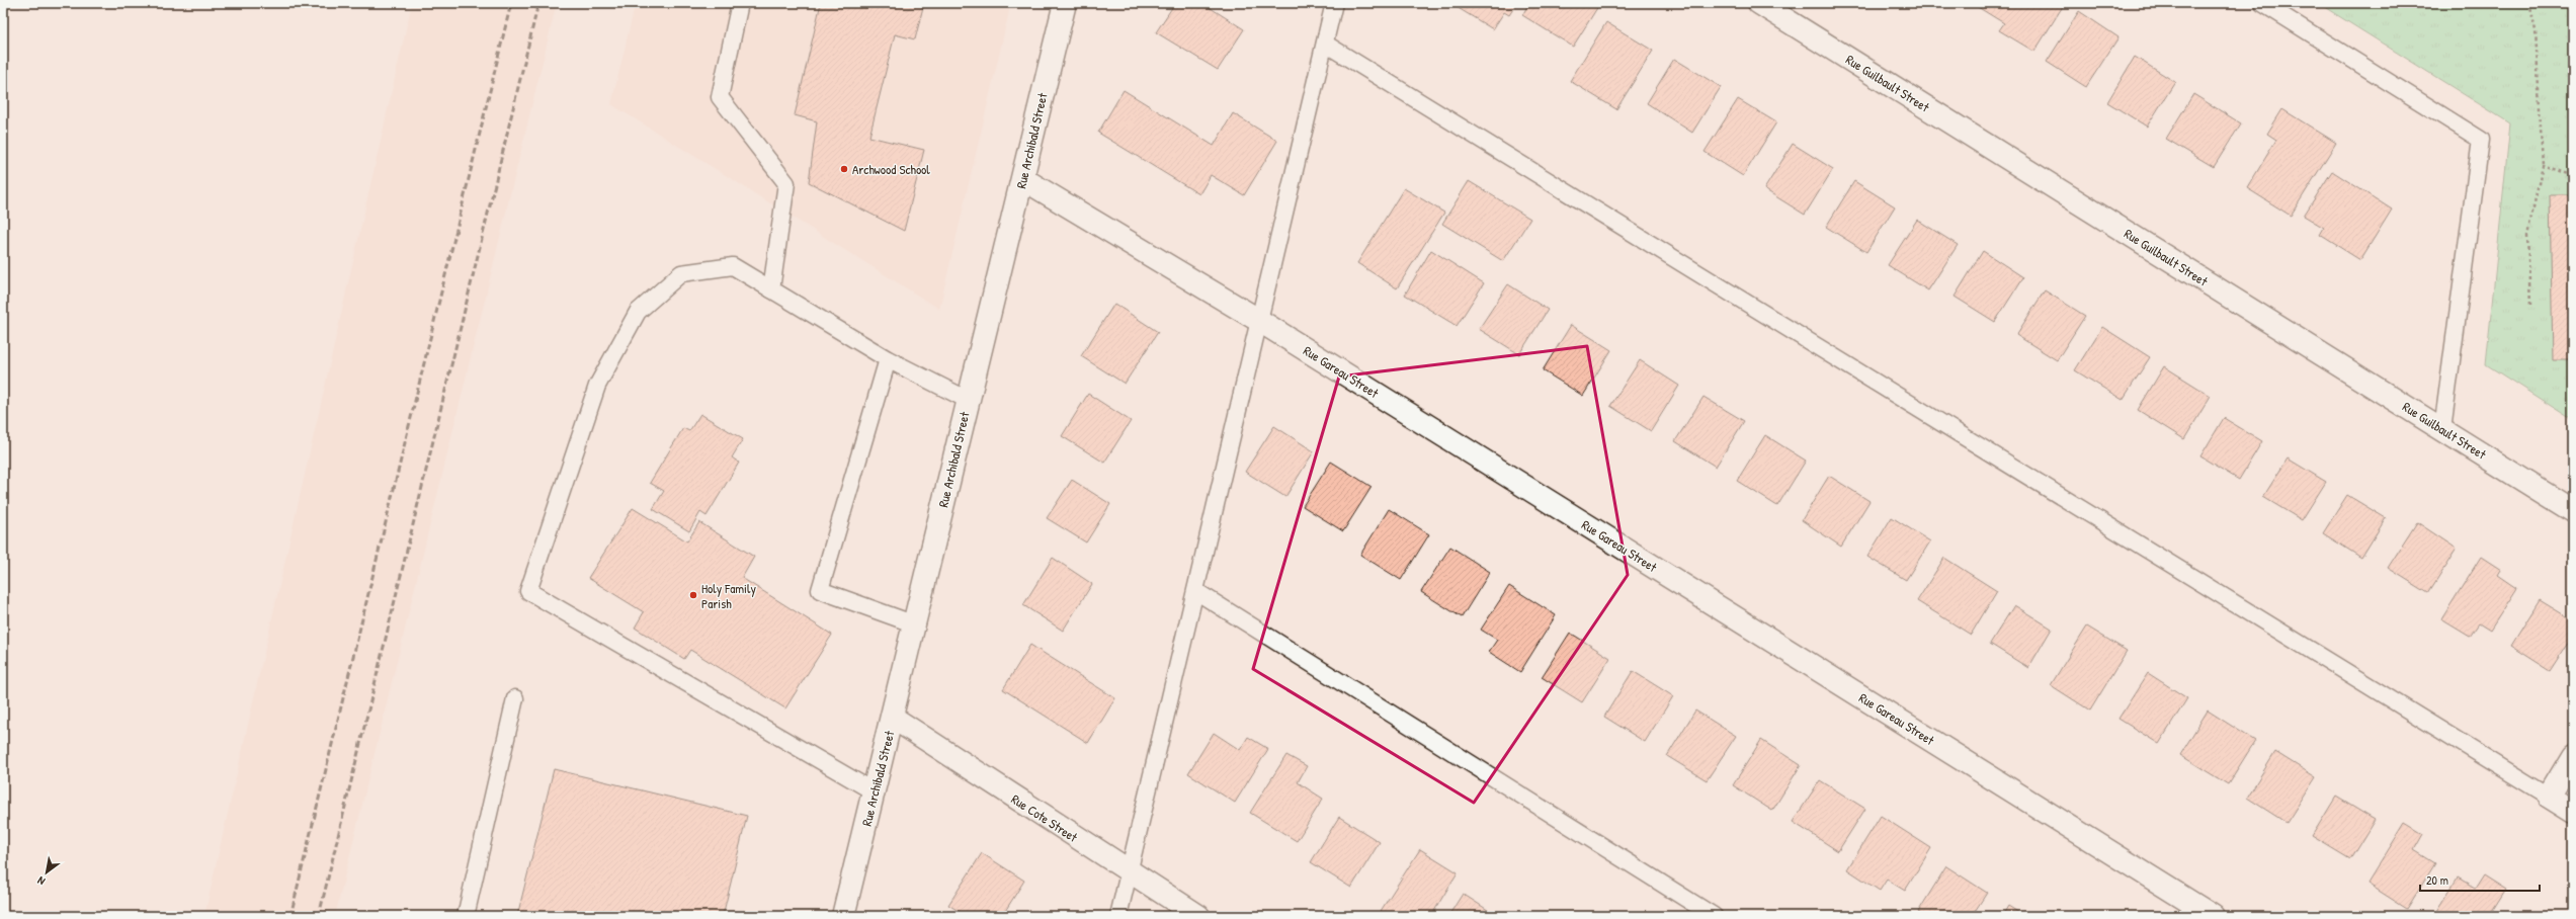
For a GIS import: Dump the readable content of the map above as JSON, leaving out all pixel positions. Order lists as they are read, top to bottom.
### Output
{
  "streets": {
    "street": [
      "Rue Guilbault Street",
      "Rue Archibald Street",
      "Rue Gareau Street",
      "Rue Cote Street"
    ]
  },
  "crossings": [
    ["Rue Archibald Street", "Rue Gareau Street"],
    ["Rue Archibald Street", "Rue Cote Street"]
  ],
  "places": ["Archwood School", "Holy Family Parish"],
  "scale_bar": "20 m",
  "north": "bottom left"
}
